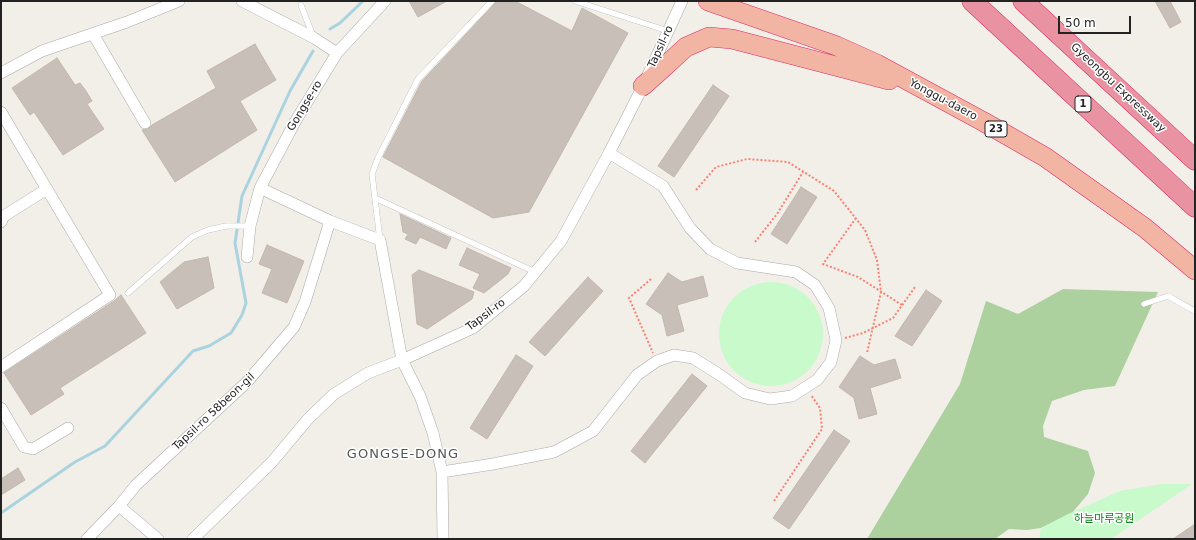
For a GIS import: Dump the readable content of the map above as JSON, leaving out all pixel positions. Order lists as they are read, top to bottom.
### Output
{
  "streets": {
    "highway": [
      "Gyeongbu Expressway",
      "Yonggu-daero",
      "1",
      "23"
    ],
    "street": ["Tapsil-ro", "Gongse-ro", "Tapsil-ro 58beon-gil"]
  },
  "districts": ["GONGSE-DONG"],
  "parks": ["하늘마루공원"],
  "scale_bar": "50 m"
}
